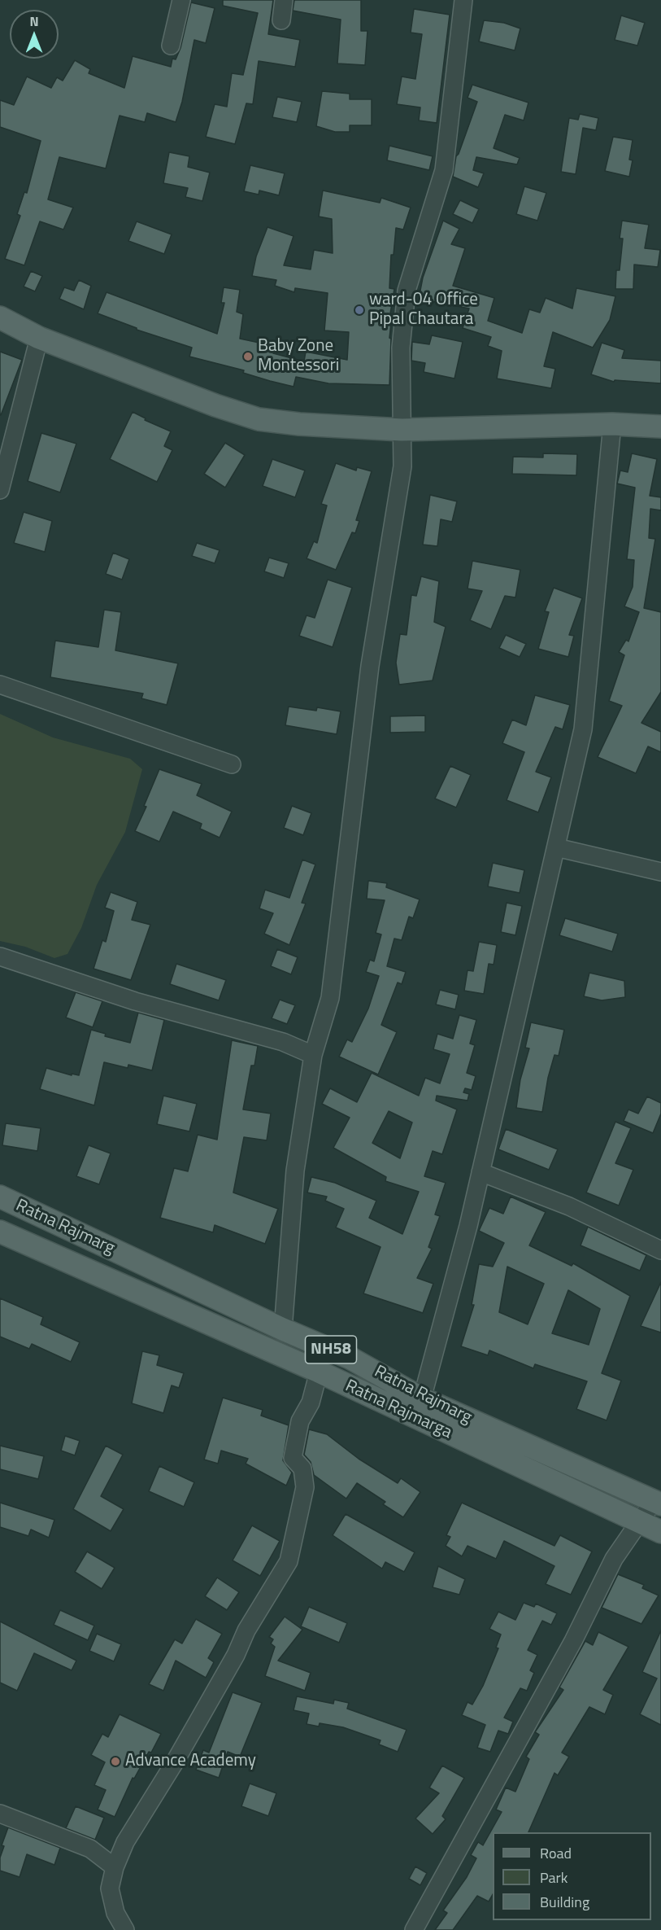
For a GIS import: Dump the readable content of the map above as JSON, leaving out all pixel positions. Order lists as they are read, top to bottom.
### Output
{
  "streets": {
    "main road": ["Ratna Rajmarg", "NH58", "Ratna Rajmarga"]
  },
  "places": ["ward-04 Office Pipal Chautara", "Baby Zone Montessori", "Advance Academy"],
  "legend": ["Road", "Park", "Building"],
  "north": "top"
}
